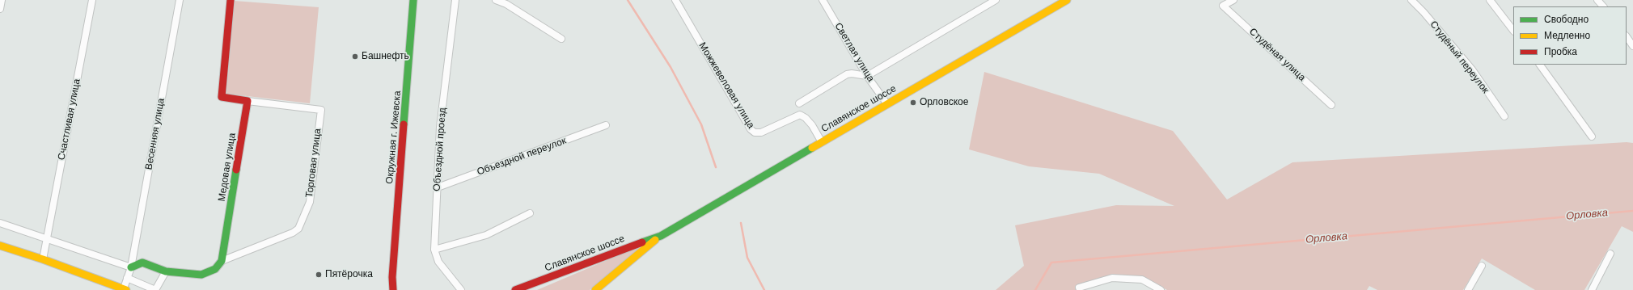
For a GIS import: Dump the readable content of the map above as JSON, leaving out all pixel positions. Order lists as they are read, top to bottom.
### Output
{
  "streets": {
    "main road": ["Славянское шоссе", "Окружная г. Ижевска", "Медовая улица"],
    "street": [
      "Светлая улица",
      "Студёная улица",
      "Студёный переулок",
      "Можжевеловая улица",
      "Счастливая улица",
      "Весенняя улица",
      "Объездной проезд",
      "Объездной переулок",
      "Торговая улица"
    ]
  },
  "crossings": [
    ["Светлая улица", "Славянское шоссе"],
    ["Можжевеловая улица", "Славянское шоссе"],
    ["Объездной проезд", "Объездной переулок"],
    ["Торговая улица", "Медовая улица"]
  ],
  "water": ["Орловка"],
  "places": ["Башнефть", "Орловское", "Пятёрочка"],
  "legend": ["Свободно", "Медленно", "Пробка"]
}
